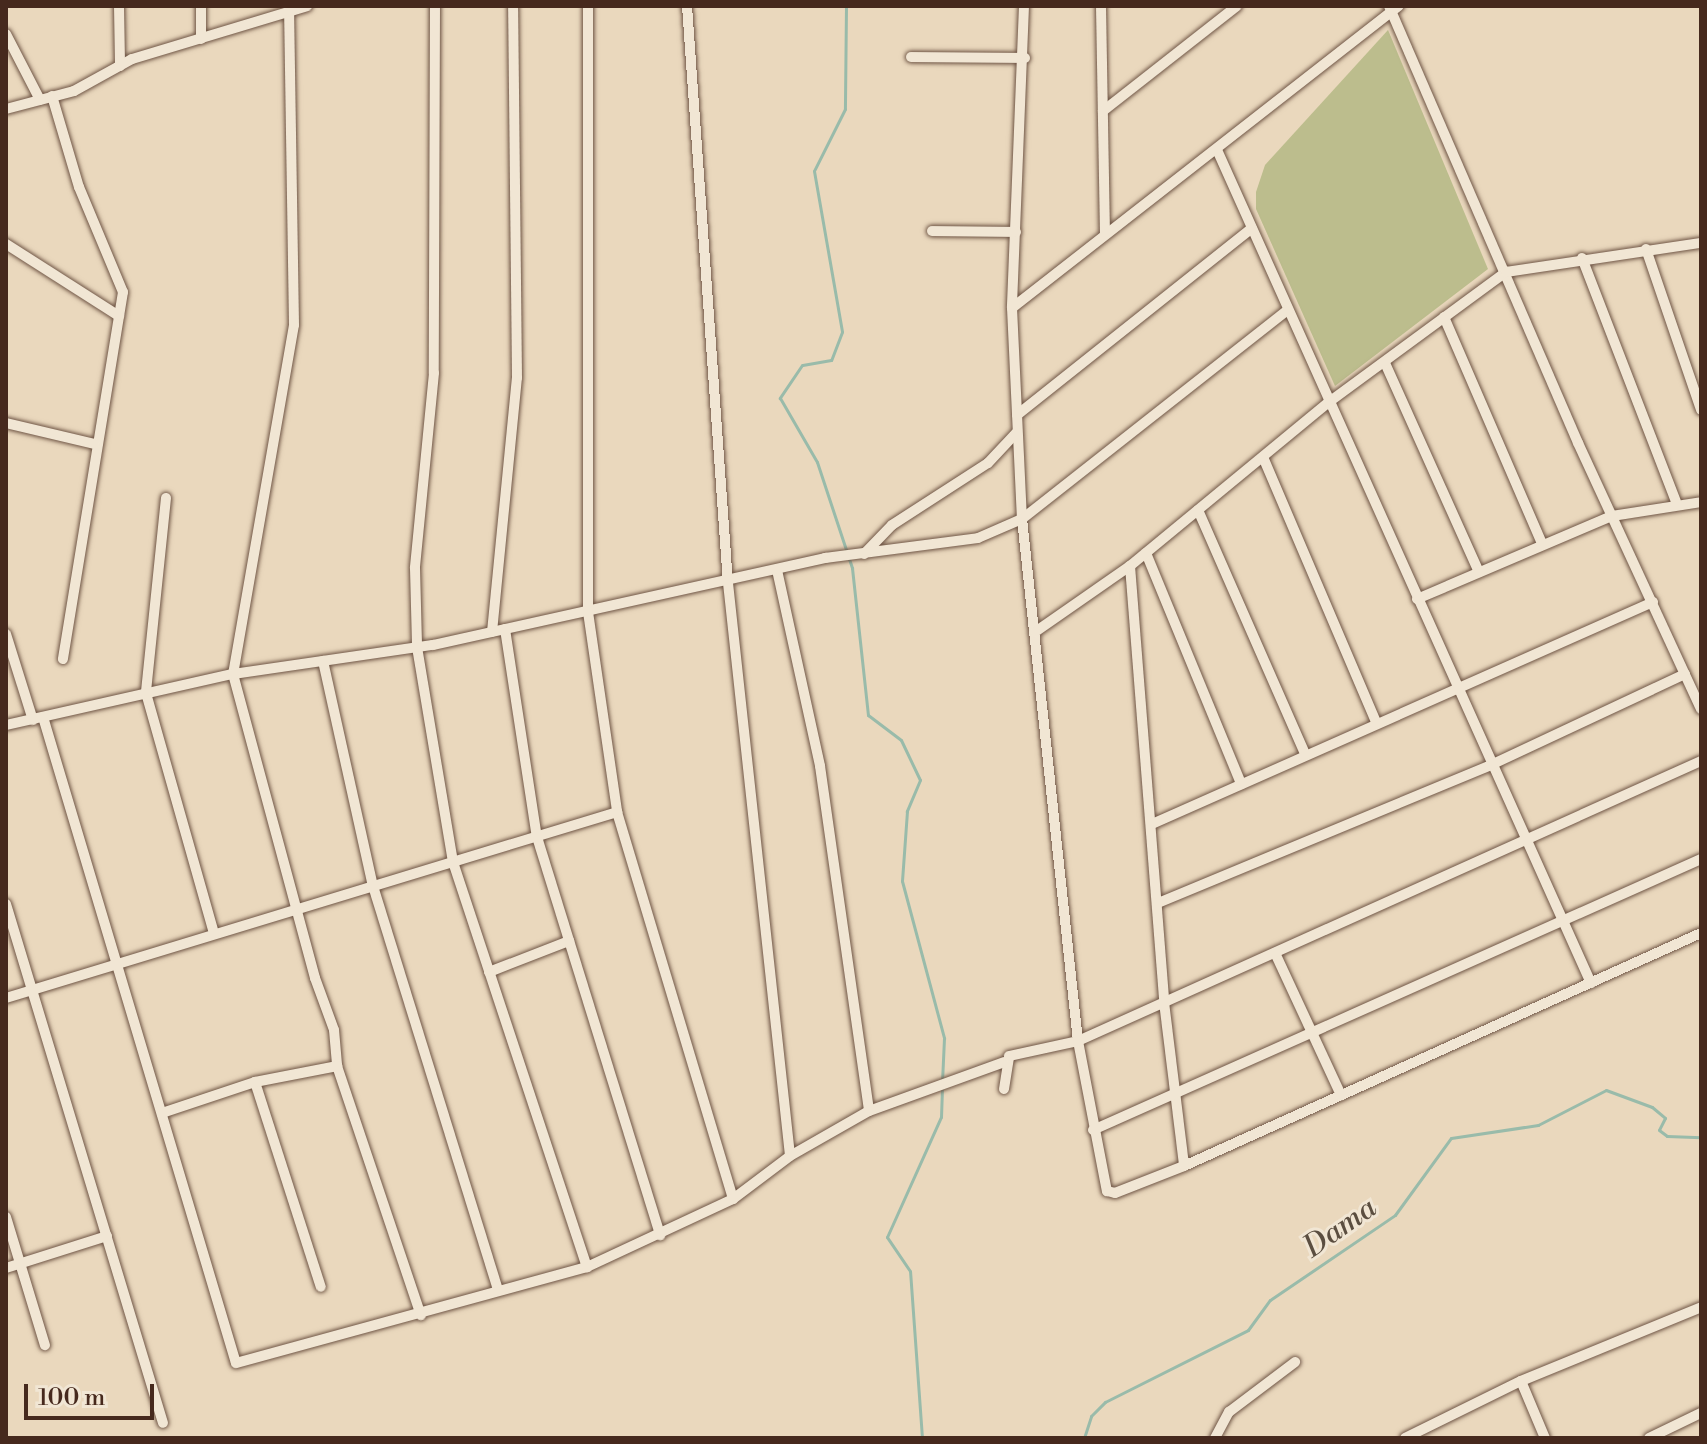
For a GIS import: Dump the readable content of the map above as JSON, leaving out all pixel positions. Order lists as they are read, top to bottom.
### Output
{
  "water": ["Dama"],
  "scale_bar": "100 m"
}
